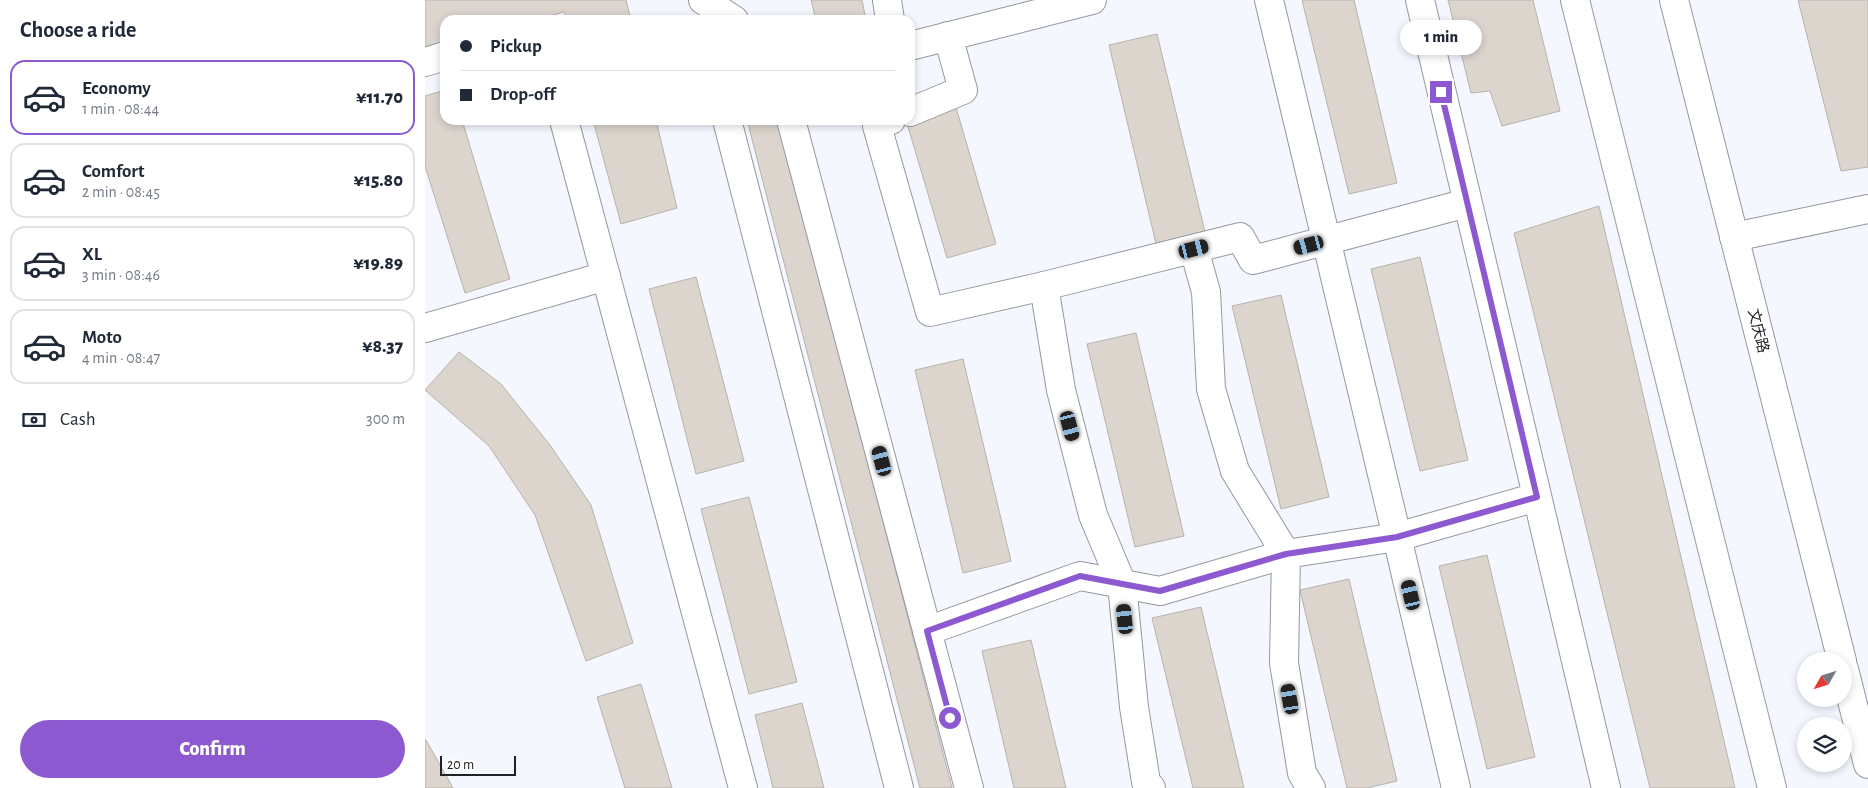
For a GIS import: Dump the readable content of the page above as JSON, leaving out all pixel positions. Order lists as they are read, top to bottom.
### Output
{
  "streets": {
    "street": ["文庆路"]
  },
  "scale_bar": "20 m",
  "north": "bottom left",
  "page": {
    "heading": "Choose a ride",
    "banner": ["Pickup", "Drop-off"],
    "bubble": "1 min",
    "list": [
      {
        "name": "Economy",
        "note": "1 min · 08:44",
        "value": "¥11.70"
      },
      {
        "name": "Comfort",
        "note": "2 min · 08:45",
        "value": "¥15.80"
      },
      {
        "name": "XL",
        "note": "3 min · 08:46",
        "value": "¥19.89"
      },
      {
        "name": "Moto",
        "note": "4 min · 08:47",
        "value": "¥8.37"
      }
    ],
    "pay": ["Cash", "300 m"],
    "buttons": "Confirm",
    "scale": "20 m"
  }
}
